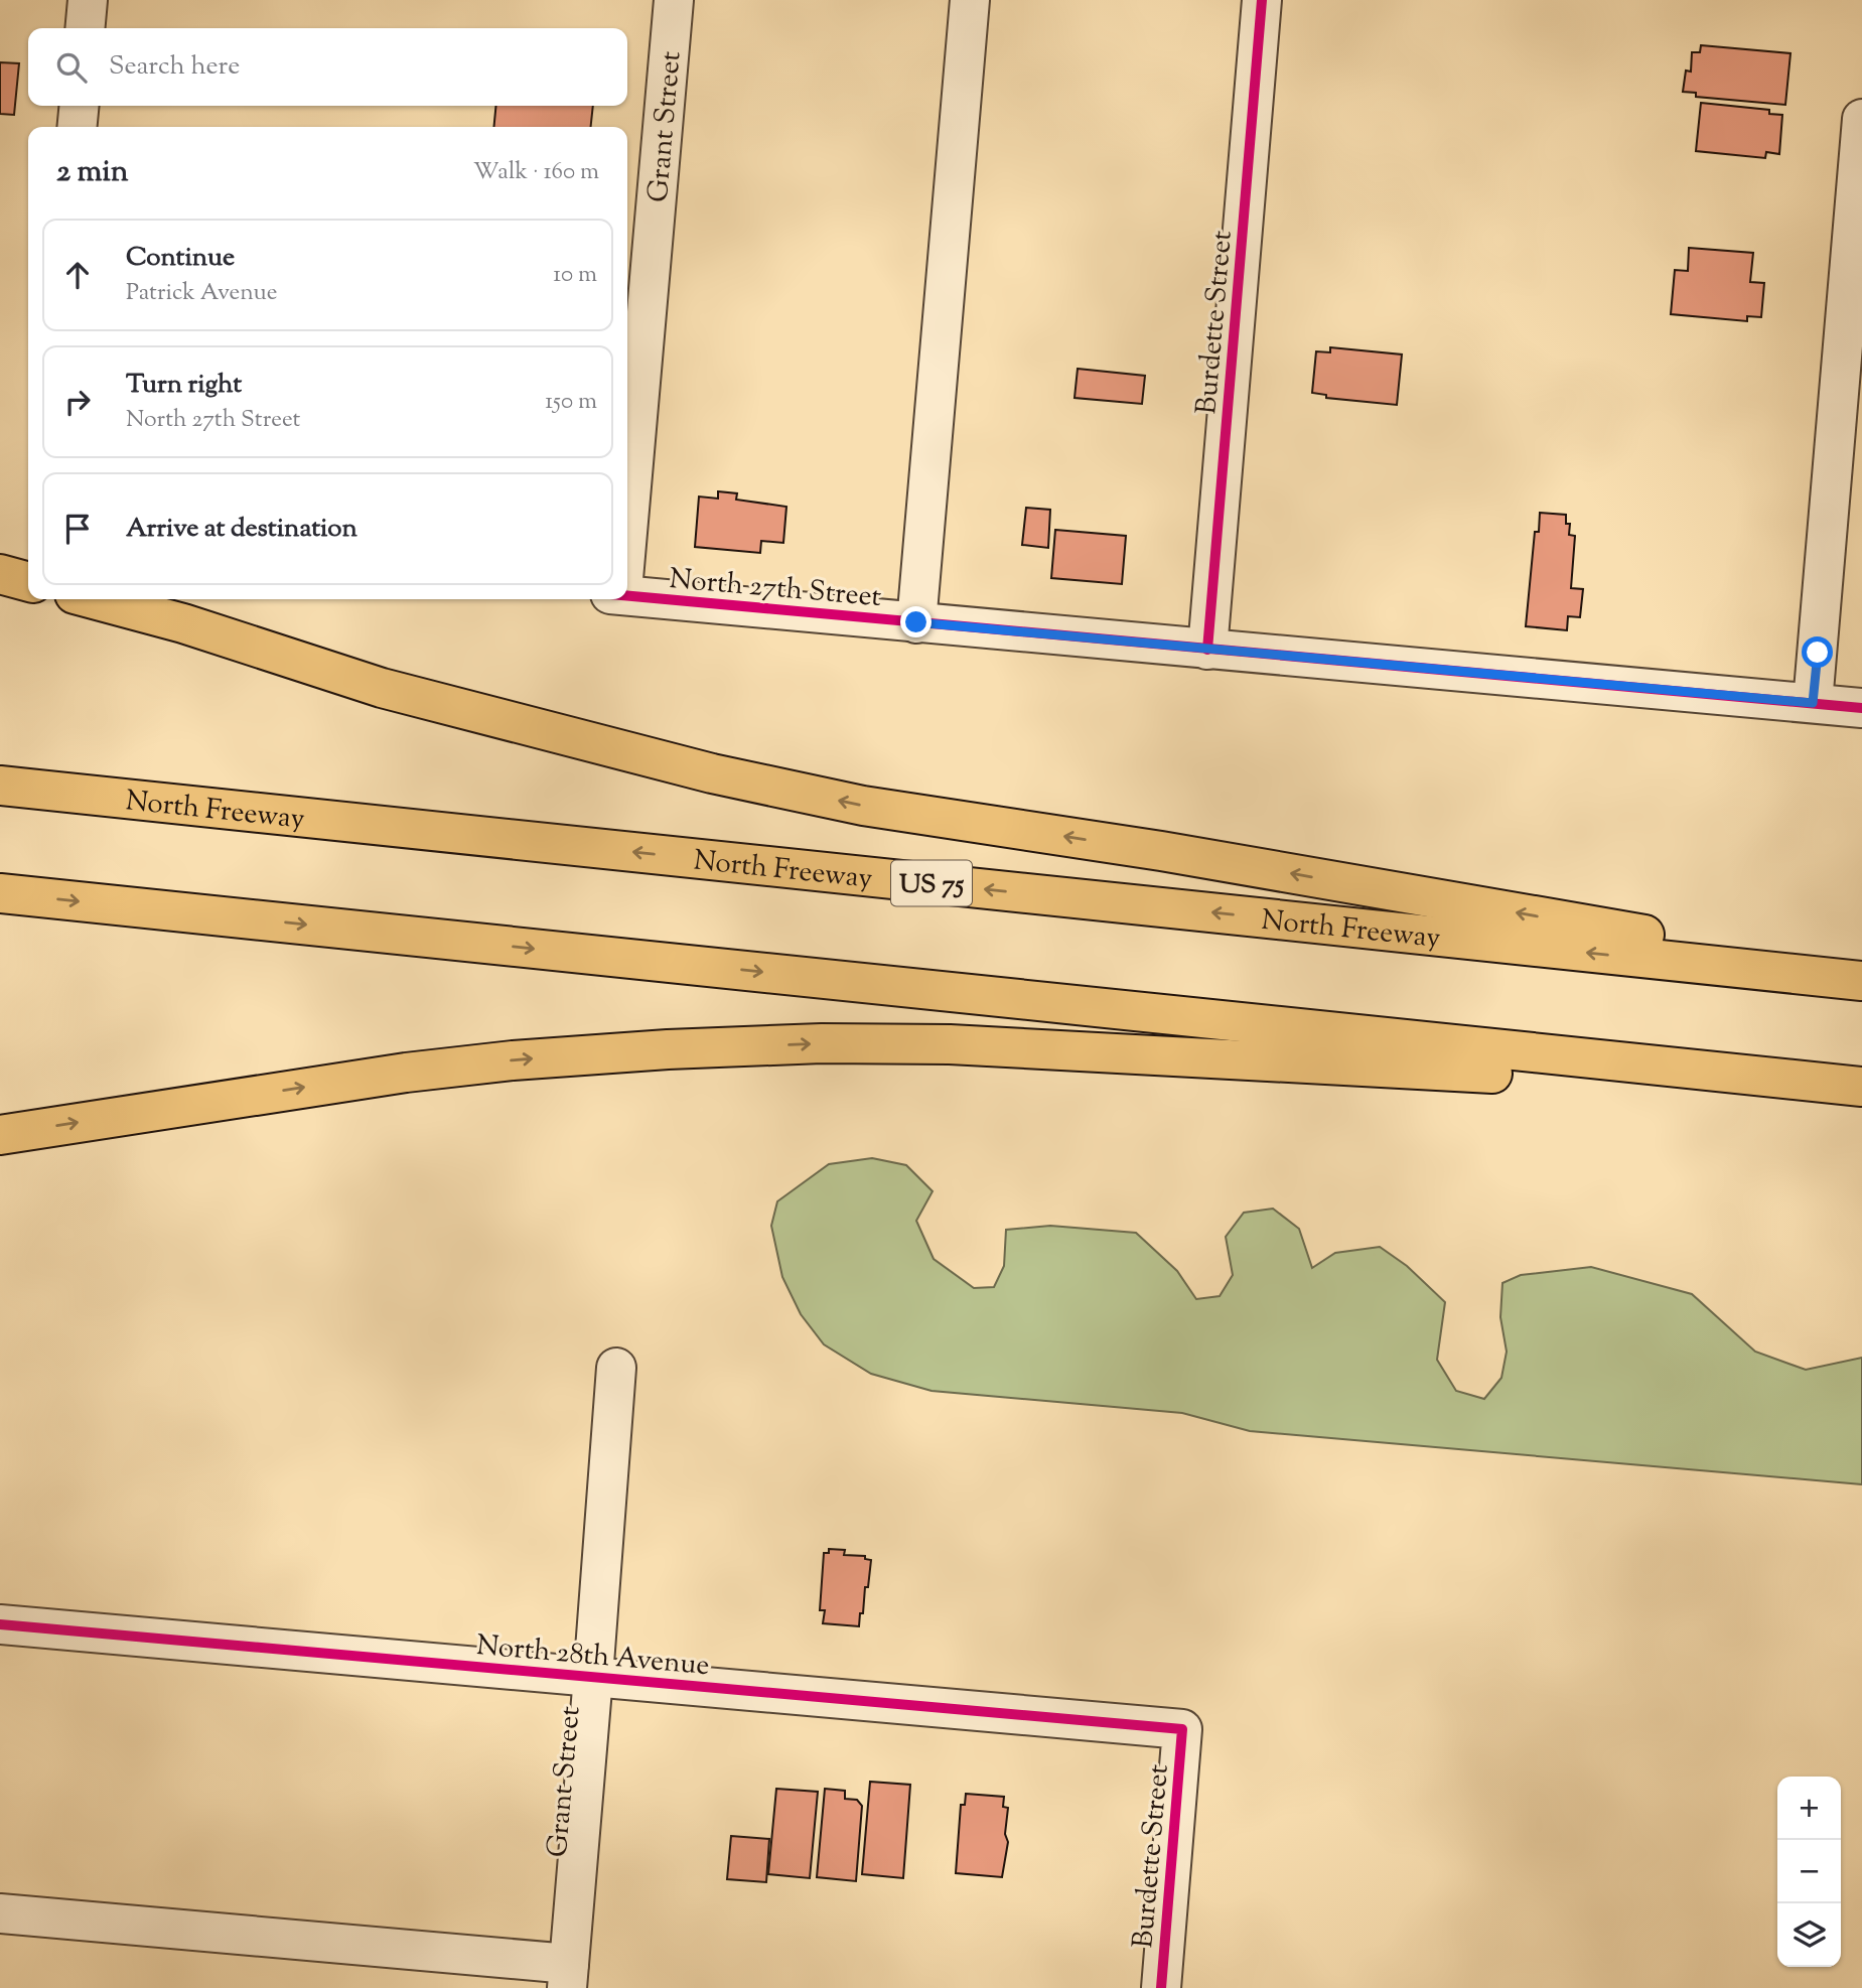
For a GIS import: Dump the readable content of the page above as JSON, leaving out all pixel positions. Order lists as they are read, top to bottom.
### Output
{
  "streets": {
    "highway": ["North Freeway", "US 75"],
    "street": [
      "Grant Street",
      "Burdette Street",
      "North 27th Street",
      "North 28th Avenue"
    ]
  },
  "crossings": [
    ["Grant Street", "North 28th Avenue"],
    ["Burdette Street", "North 27th Street"],
    ["Burdette Street", "North 28th Avenue"]
  ],
  "page": {
    "search": "Search here",
    "heading": ["2 min", "Walk · 160 m"],
    "list": [
      ["Continue", "Patrick Avenue", "10 m"],
      ["Turn right", "North 27th Street", "150 m"],
      "Arrive at destination"
    ],
    "map_buttons": ["+", "−"]
  }
}
